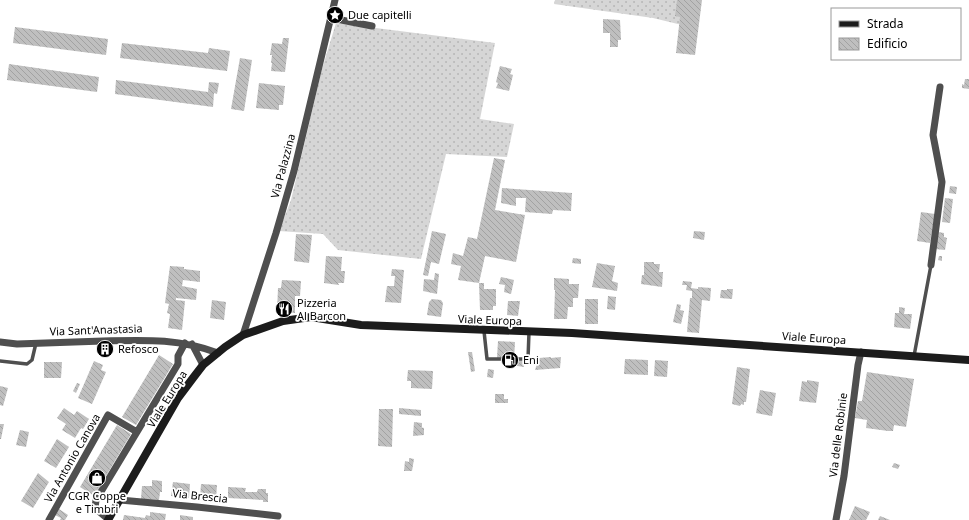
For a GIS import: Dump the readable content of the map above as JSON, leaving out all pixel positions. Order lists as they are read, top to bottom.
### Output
{
  "streets": {
    "main road": ["Viale Europa"],
    "street": [
      "Via Palazzina",
      "Via Sant'Anastasia",
      "Via delle Robinie",
      "Via Antonio Canova",
      "Via Brescia"
    ]
  },
  "crossings": [
    ["Via Palazzina", "Viale Europa"],
    ["Viale Europa", "Via Sant'Anastasia"],
    ["Viale Europa", "Via delle Robinie"],
    ["Viale Europa", "Via Antonio Canova"],
    ["Viale Europa", "Via Brescia"]
  ],
  "places": {
    "place": ["Due capitelli"],
    "restaurant": ["Pizzeria Al Barcon"],
    "building": ["Refosco"],
    "fuel station": ["Eni"],
    "shop": ["CGR Coppe e Timbri"]
  },
  "legend": ["Strada", "Edificio"]
}
